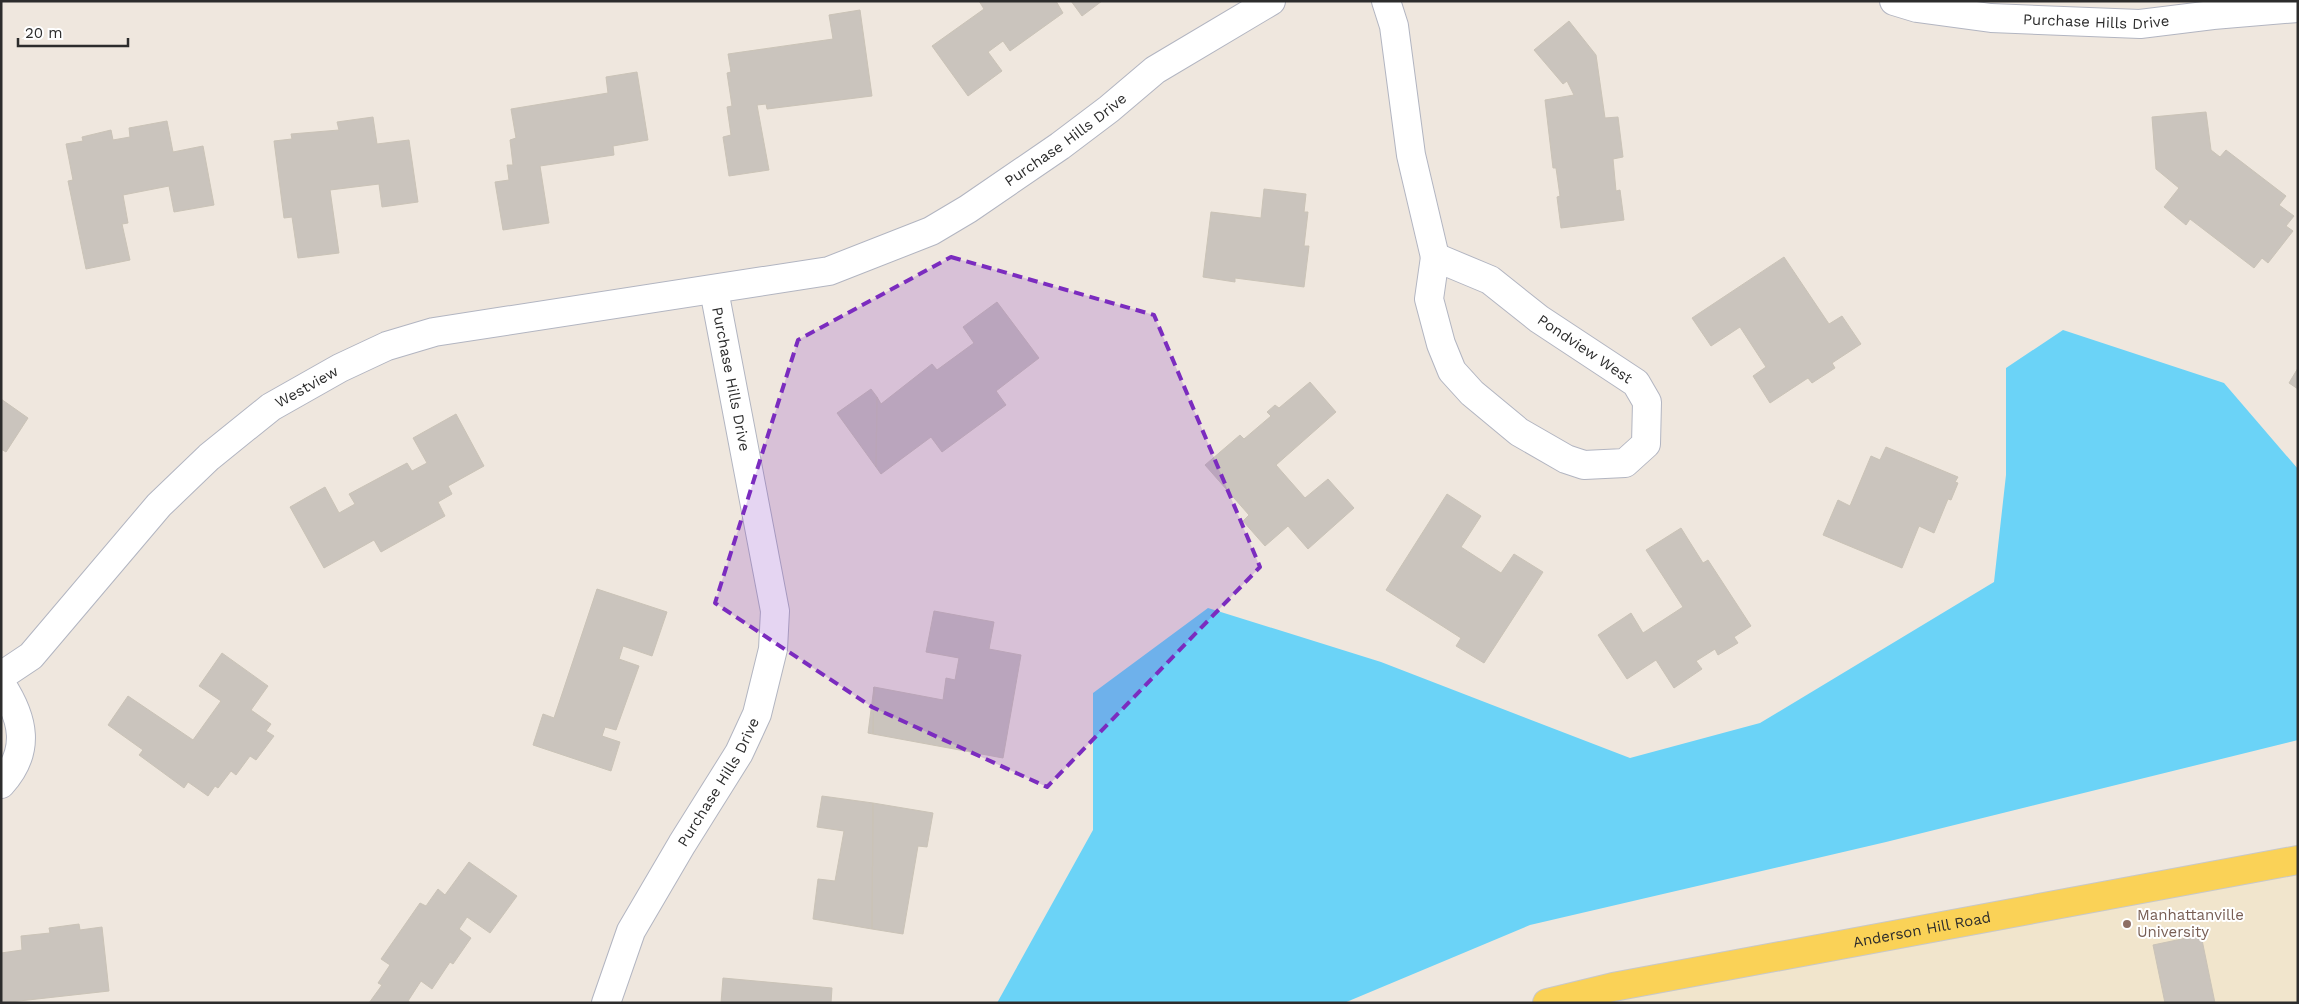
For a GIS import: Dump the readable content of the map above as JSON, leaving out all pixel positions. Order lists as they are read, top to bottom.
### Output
{
  "streets": {
    "main road": ["Anderson Hill Road"],
    "street": ["Purchase Hills Drive", "Pondview West", "Westview"]
  },
  "crossings": [
    ["Purchase Hills Drive", "Westview"]
  ],
  "places": ["Manhattanville University"],
  "scale_bar": "20 m"
}
